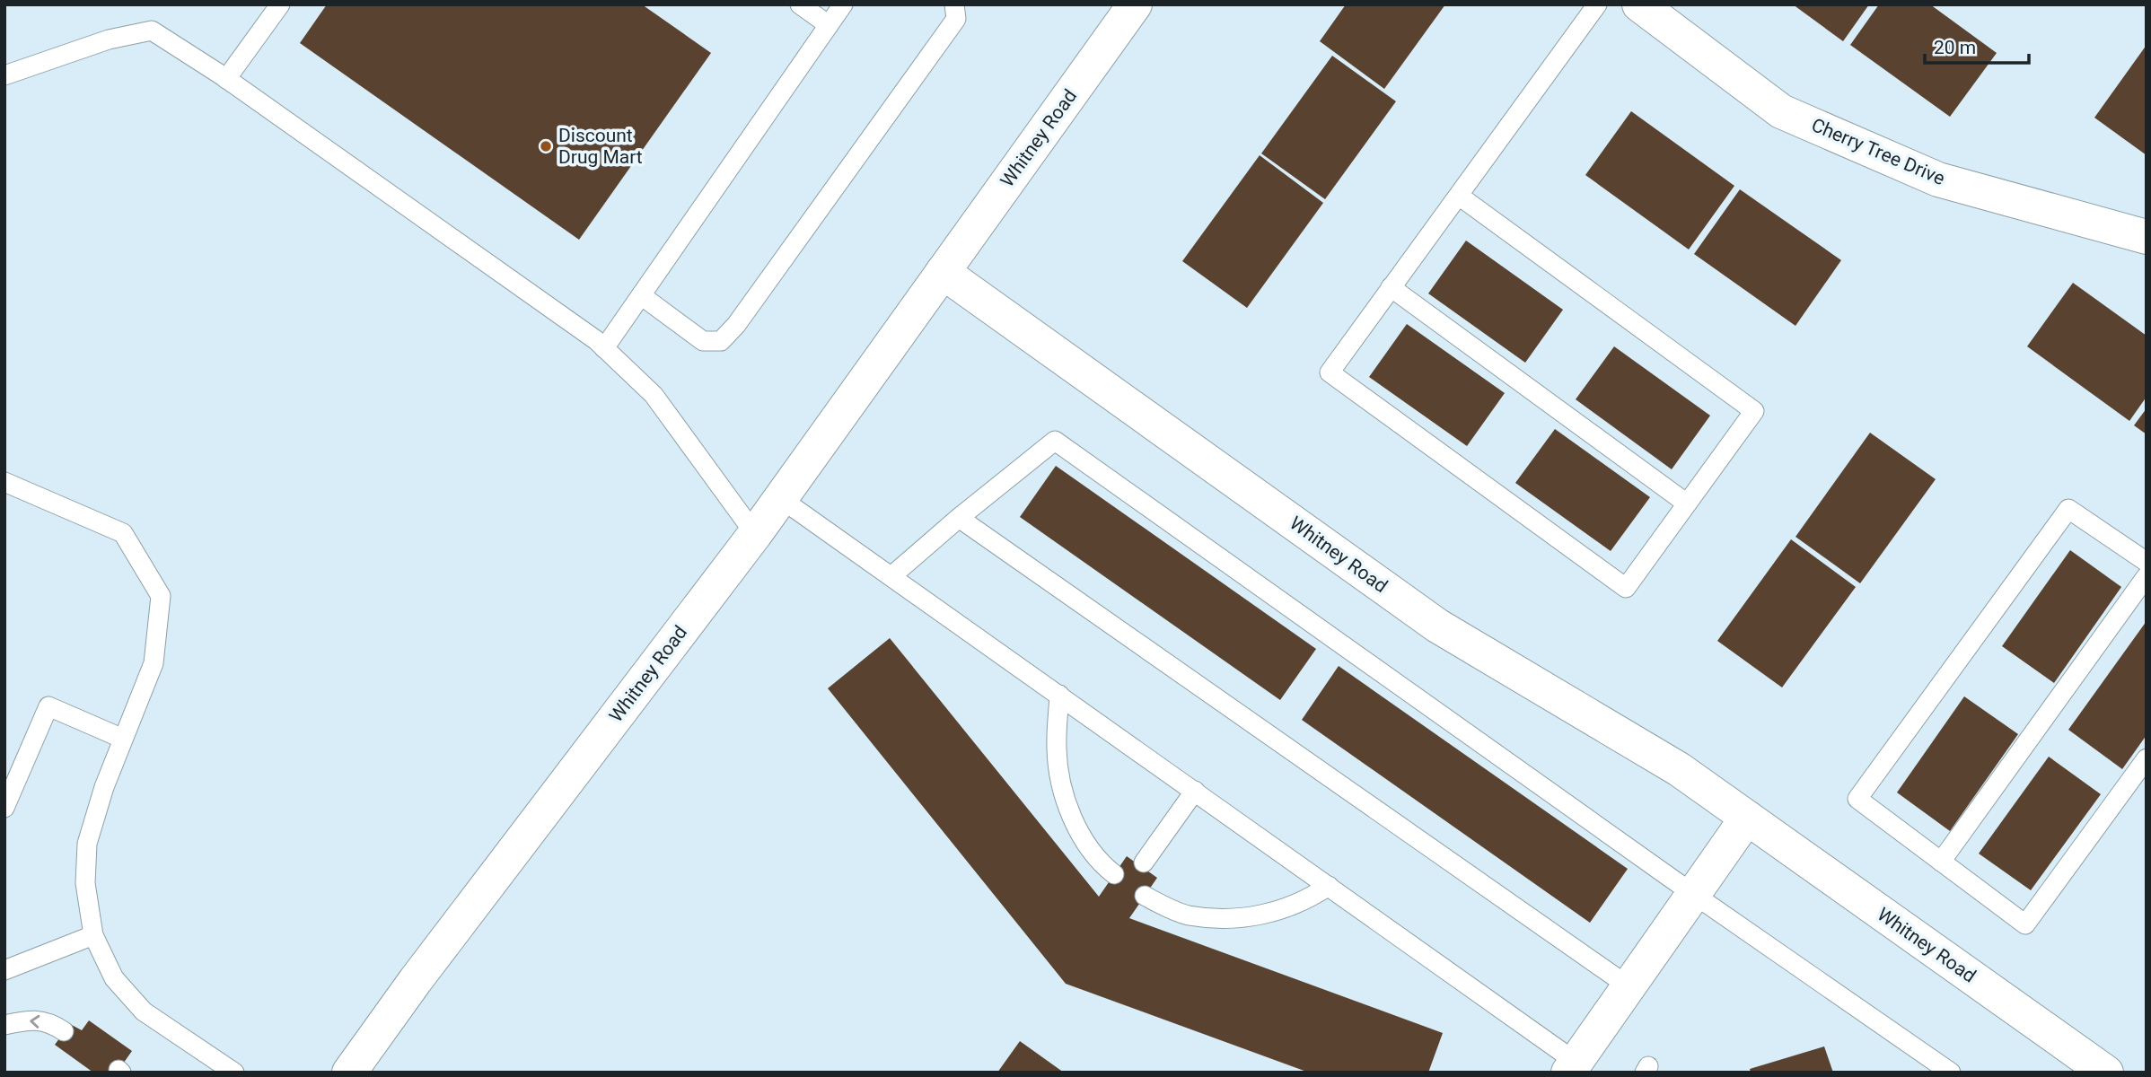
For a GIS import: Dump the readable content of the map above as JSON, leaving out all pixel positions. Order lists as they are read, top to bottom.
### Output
{
  "streets": {
    "street": ["Whitney Road", "Cherry Tree Drive"]
  },
  "places": ["Discount Drug Mart"],
  "scale_bar": "20 m"
}
